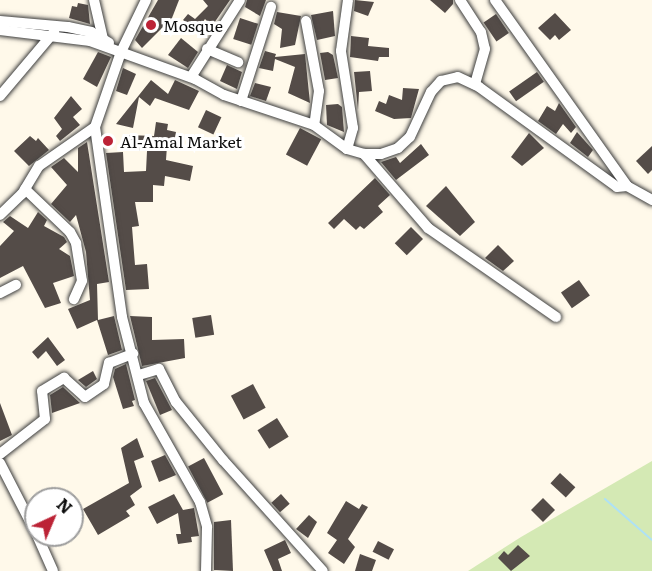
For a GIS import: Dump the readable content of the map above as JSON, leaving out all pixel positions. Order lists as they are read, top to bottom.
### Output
{
  "places": ["Mosque", "Al-Amal Market"],
  "north": "top right"
}
